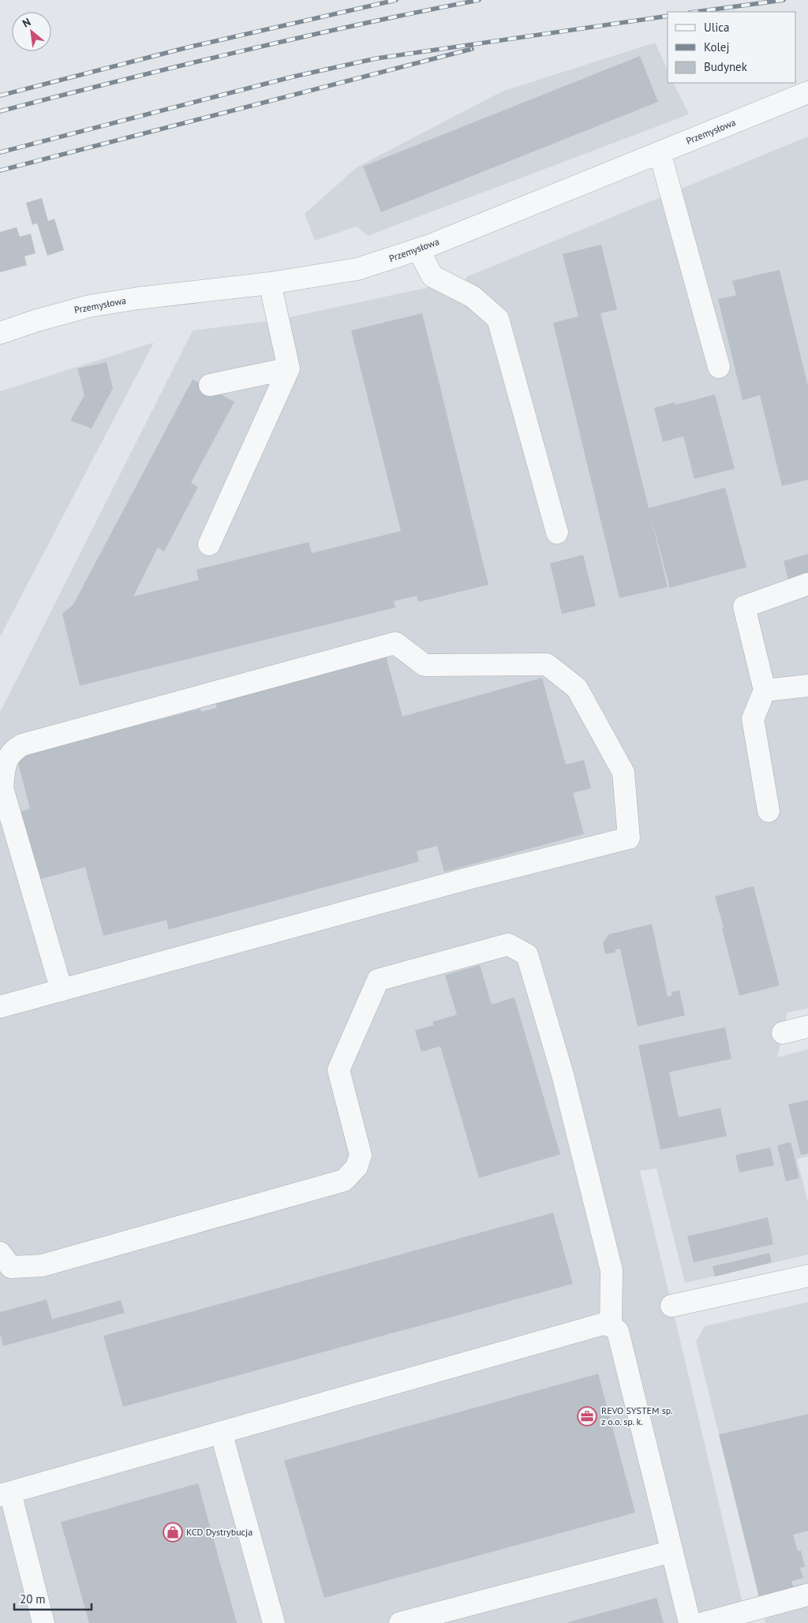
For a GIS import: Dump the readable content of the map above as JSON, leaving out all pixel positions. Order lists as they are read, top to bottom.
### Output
{
  "streets": {
    "street": ["Przemysłowa"]
  },
  "places": {
    "office": ["REVO SYSTEM sp. z o.o. sp. k."],
    "shop": ["KCD Dystrybucja"]
  },
  "legend": ["Ulica", "Kolej", "Budynek"],
  "scale_bar": "20 m",
  "north": "top left"
}
